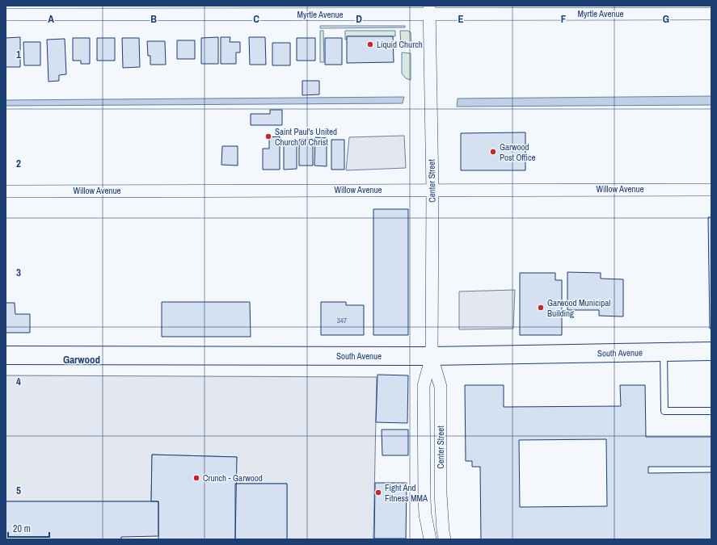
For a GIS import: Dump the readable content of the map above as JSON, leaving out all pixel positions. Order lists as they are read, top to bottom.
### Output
{
  "streets": {
    "main road": ["South Avenue"],
    "street": ["Myrtle Avenue", "Center Street", "Willow Avenue"]
  },
  "crossings": [
    ["Myrtle Avenue", "Center Street"],
    ["Center Street", "Willow Avenue"],
    ["Center Street", "South Avenue"]
  ],
  "districts": ["Garwood"],
  "places": [
    "Liquid Church",
    "Saint Paul's United Church of Christ",
    "Garwood Post Office",
    "Garwood Municipal Building",
    "Crunch - Garwood",
    "Fight And Fitness MMA"
  ],
  "house_numbers": ["347"],
  "scale_bar": "20 m",
  "grid": {
    "columns": [
      "A",
      "B",
      "C",
      "D",
      "E",
      "F",
      "G"
    ],
    "rows": [
      "1",
      "2",
      "3",
      "4",
      "5"
    ]
  }
}
